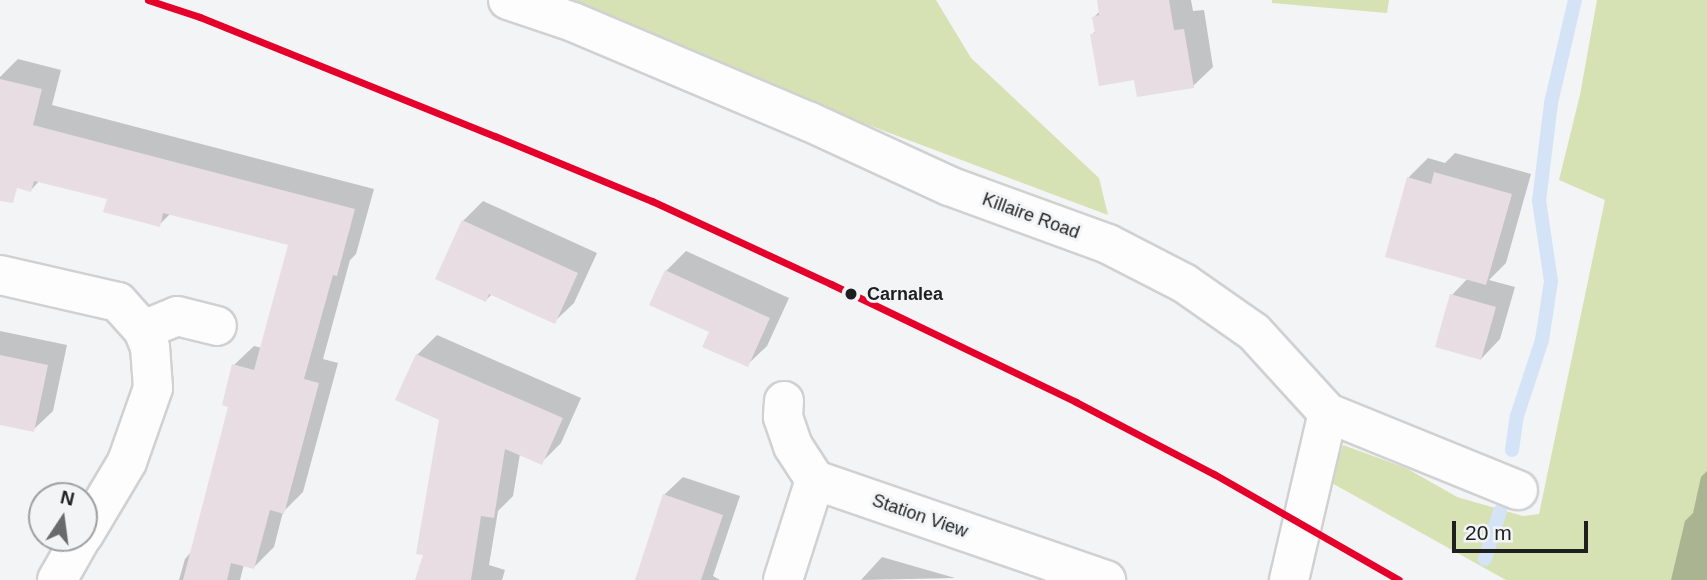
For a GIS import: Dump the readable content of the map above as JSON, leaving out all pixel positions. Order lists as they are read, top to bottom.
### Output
{
  "streets": {
    "street": ["Killaire Road", "Station View"]
  },
  "places": ["Carnalea"],
  "scale_bar": "20 m",
  "north": "top"
}
